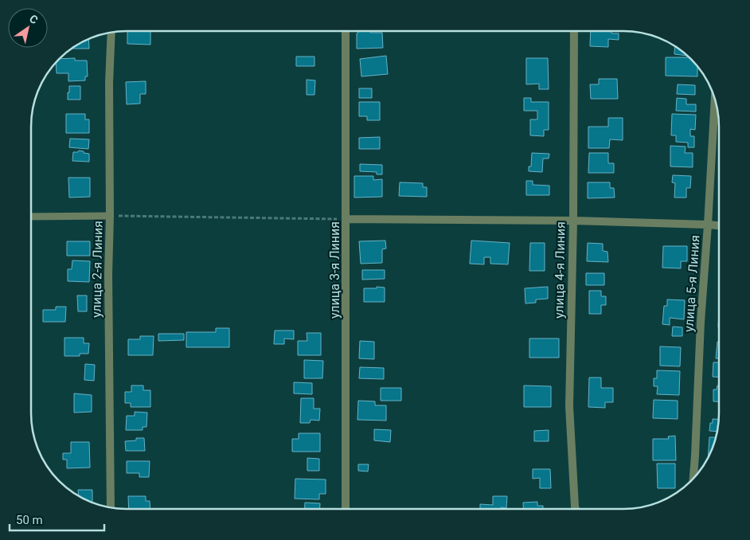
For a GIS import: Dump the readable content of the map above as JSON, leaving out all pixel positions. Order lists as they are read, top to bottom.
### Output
{
  "streets": {
    "street": [
      "улица 2-я Линия",
      "улица 3-я Линия",
      "улица 4-я Линия",
      "улица 5-я Линия"
    ]
  },
  "scale_bar": "50 m",
  "north": "top right"
}
